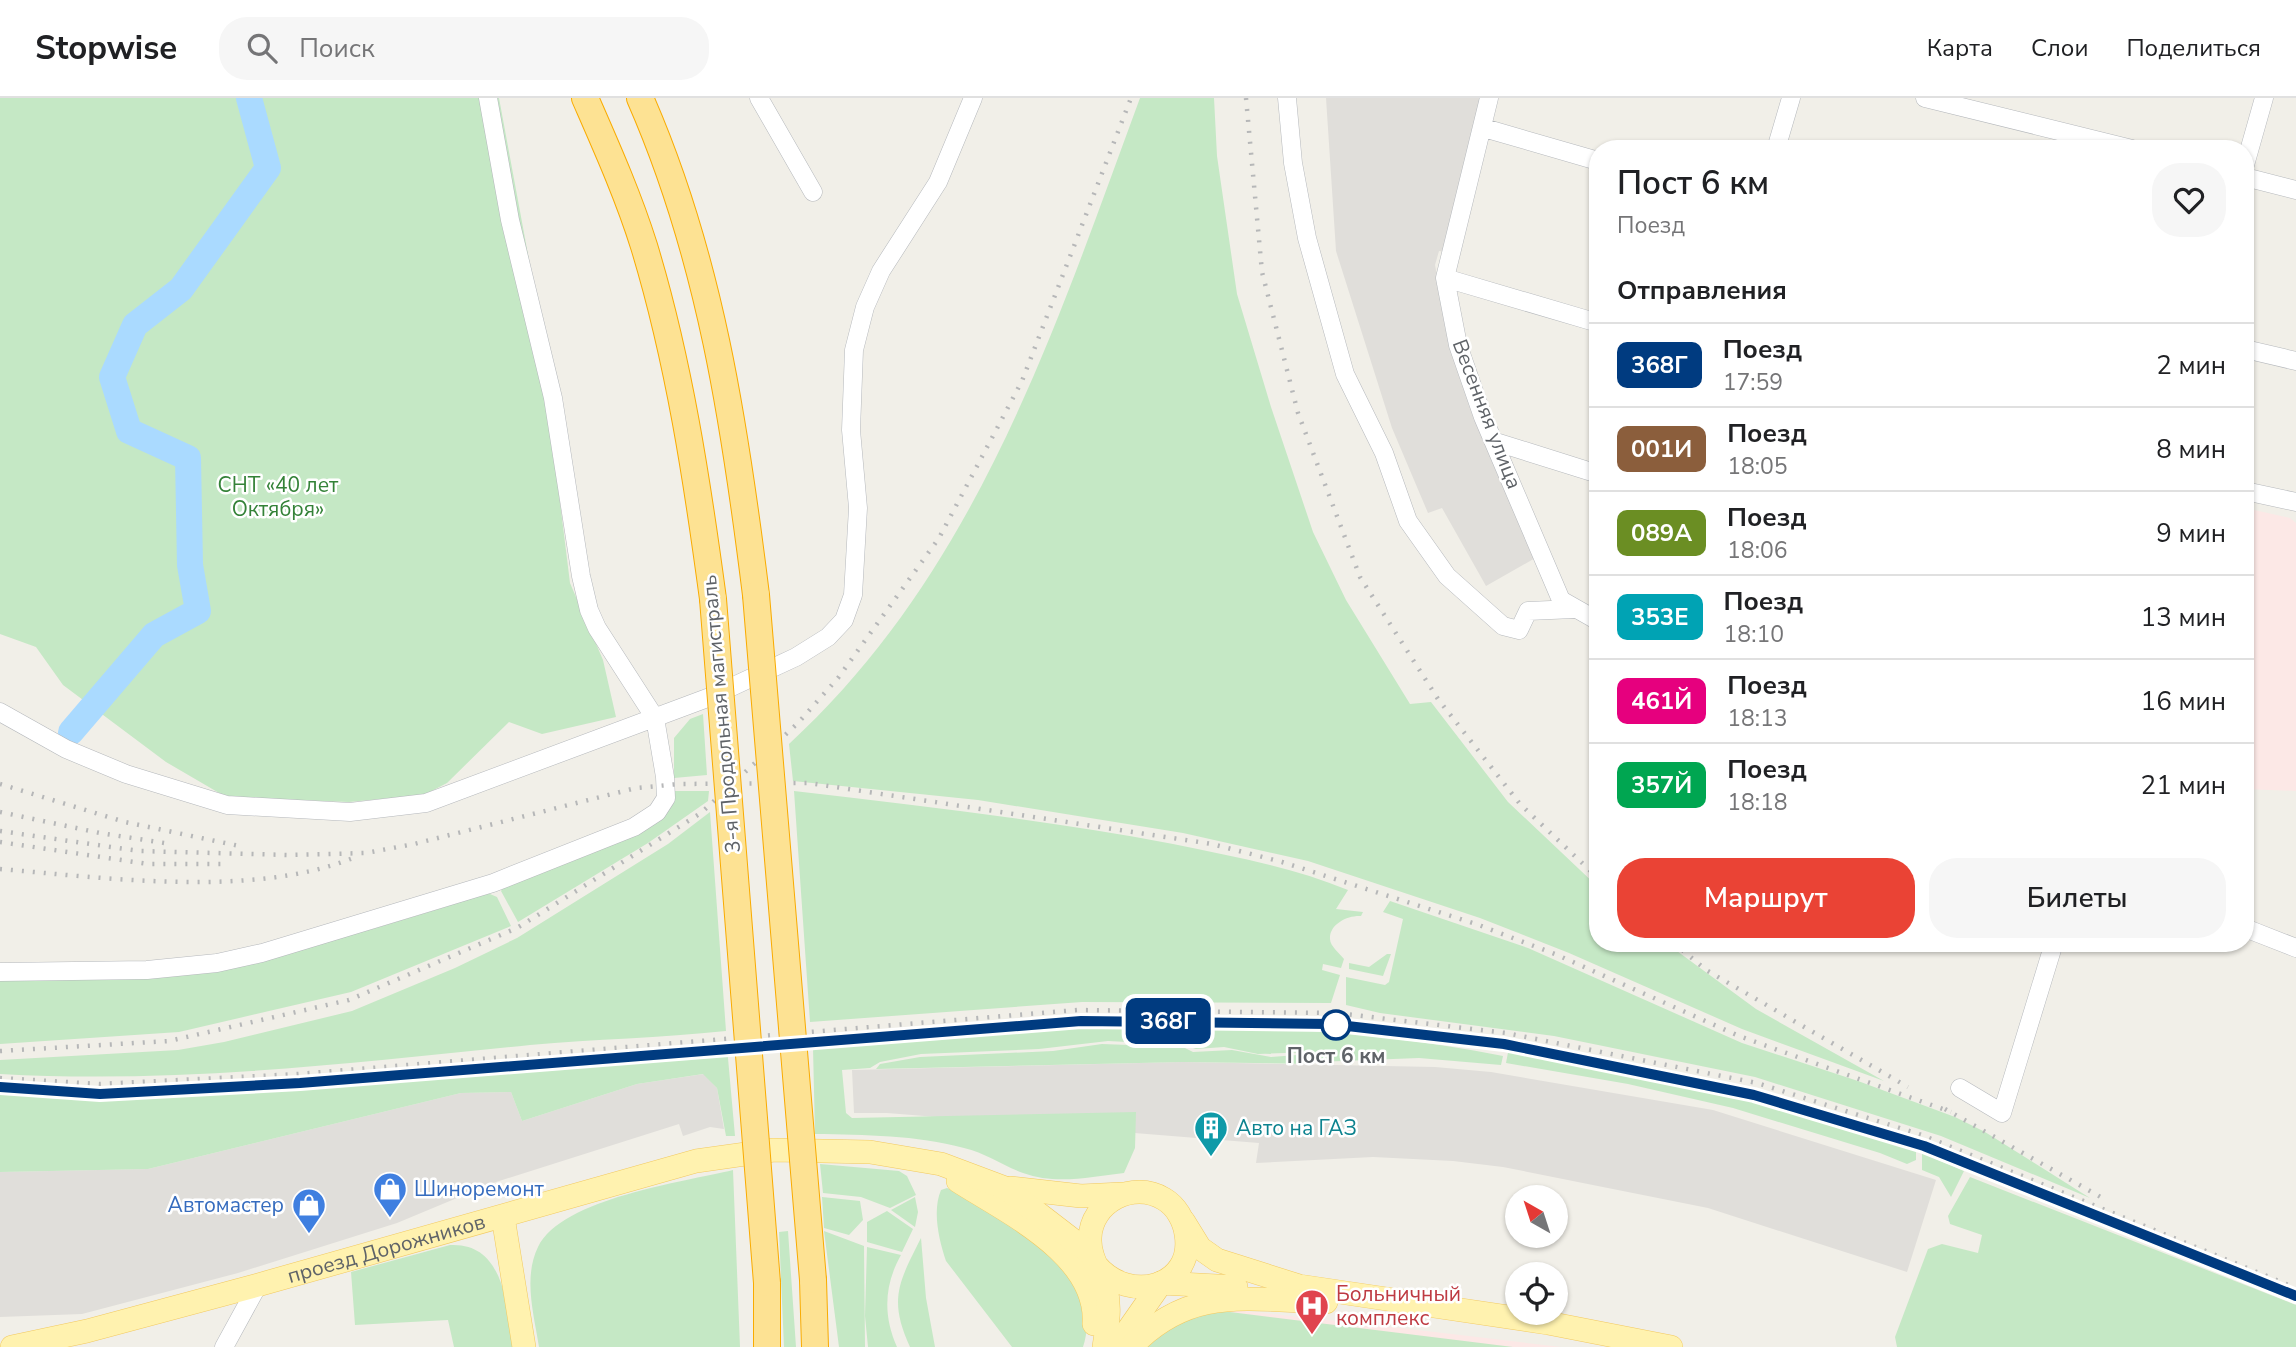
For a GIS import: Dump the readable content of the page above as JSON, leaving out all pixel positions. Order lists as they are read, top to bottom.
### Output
{
  "streets": {
    "highway": ["3-я Продольная магистраль"],
    "main road": ["проезд Дорожников"],
    "street": ["Весенняя улица"]
  },
  "parks": ["СНТ «40 лет Октября»"],
  "places": {
    "other": ["Пост 6 км"],
    "building": ["Авто на ГАЗ"],
    "shop": ["Шиноремонт", "Автомастер"],
    "hospital": ["Больничный комплекс"]
  },
  "north": "top left",
  "page": {
    "header": "Stopwise",
    "search": "Поиск",
    "nav": ["Карта", "Слои", "Поделиться"],
    "on_map": "368Г",
    "heading": [
      ["Пост 6 км", "Поезд"],
      "Отправления"
    ],
    "list": [
      {
        "mark": "368Г",
        "name": "Поезд",
        "note": "17:59",
        "value": "2 мин"
      },
      {
        "mark": "001И",
        "name": "Поезд",
        "note": "18:05",
        "value": "8 мин"
      },
      {
        "mark": "089А",
        "name": "Поезд",
        "note": "18:06",
        "value": "9 мин"
      },
      {
        "mark": "353Е",
        "name": "Поезд",
        "note": "18:10",
        "value": "13 мин"
      },
      {
        "mark": "461Й",
        "name": "Поезд",
        "note": "18:13",
        "value": "16 мин"
      },
      {
        "mark": "357Й",
        "name": "Поезд",
        "note": "18:18",
        "value": "21 мин"
      }
    ],
    "buttons": ["Маршрут", "Билеты"]
  }
}
